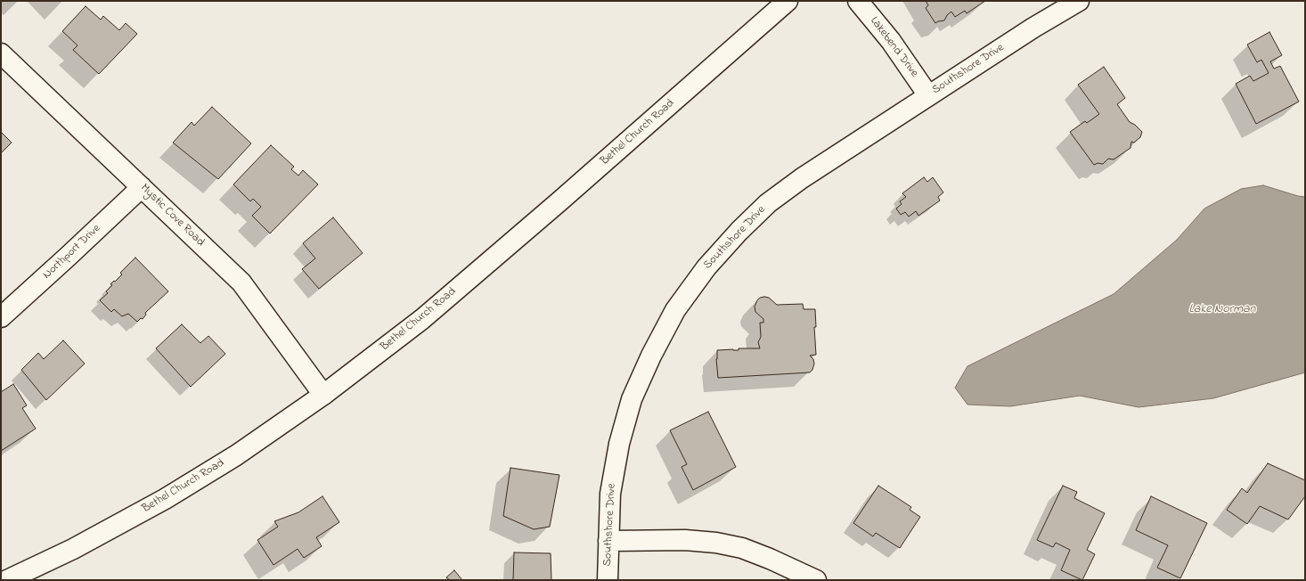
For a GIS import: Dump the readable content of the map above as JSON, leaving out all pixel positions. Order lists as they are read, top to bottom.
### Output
{
  "streets": {
    "street": [
      "Lakebend Drive",
      "Southshore Drive",
      "Bethel Church Road",
      "Mystic Cove Road",
      "Northport Drive"
    ]
  },
  "crossings": [
    ["Lakebend Drive", "Southshore Drive"],
    ["Bethel Church Road", "Mystic Cove Road"],
    ["Mystic Cove Road", "Northport Drive"]
  ],
  "water": ["Lake Norman"]
}
